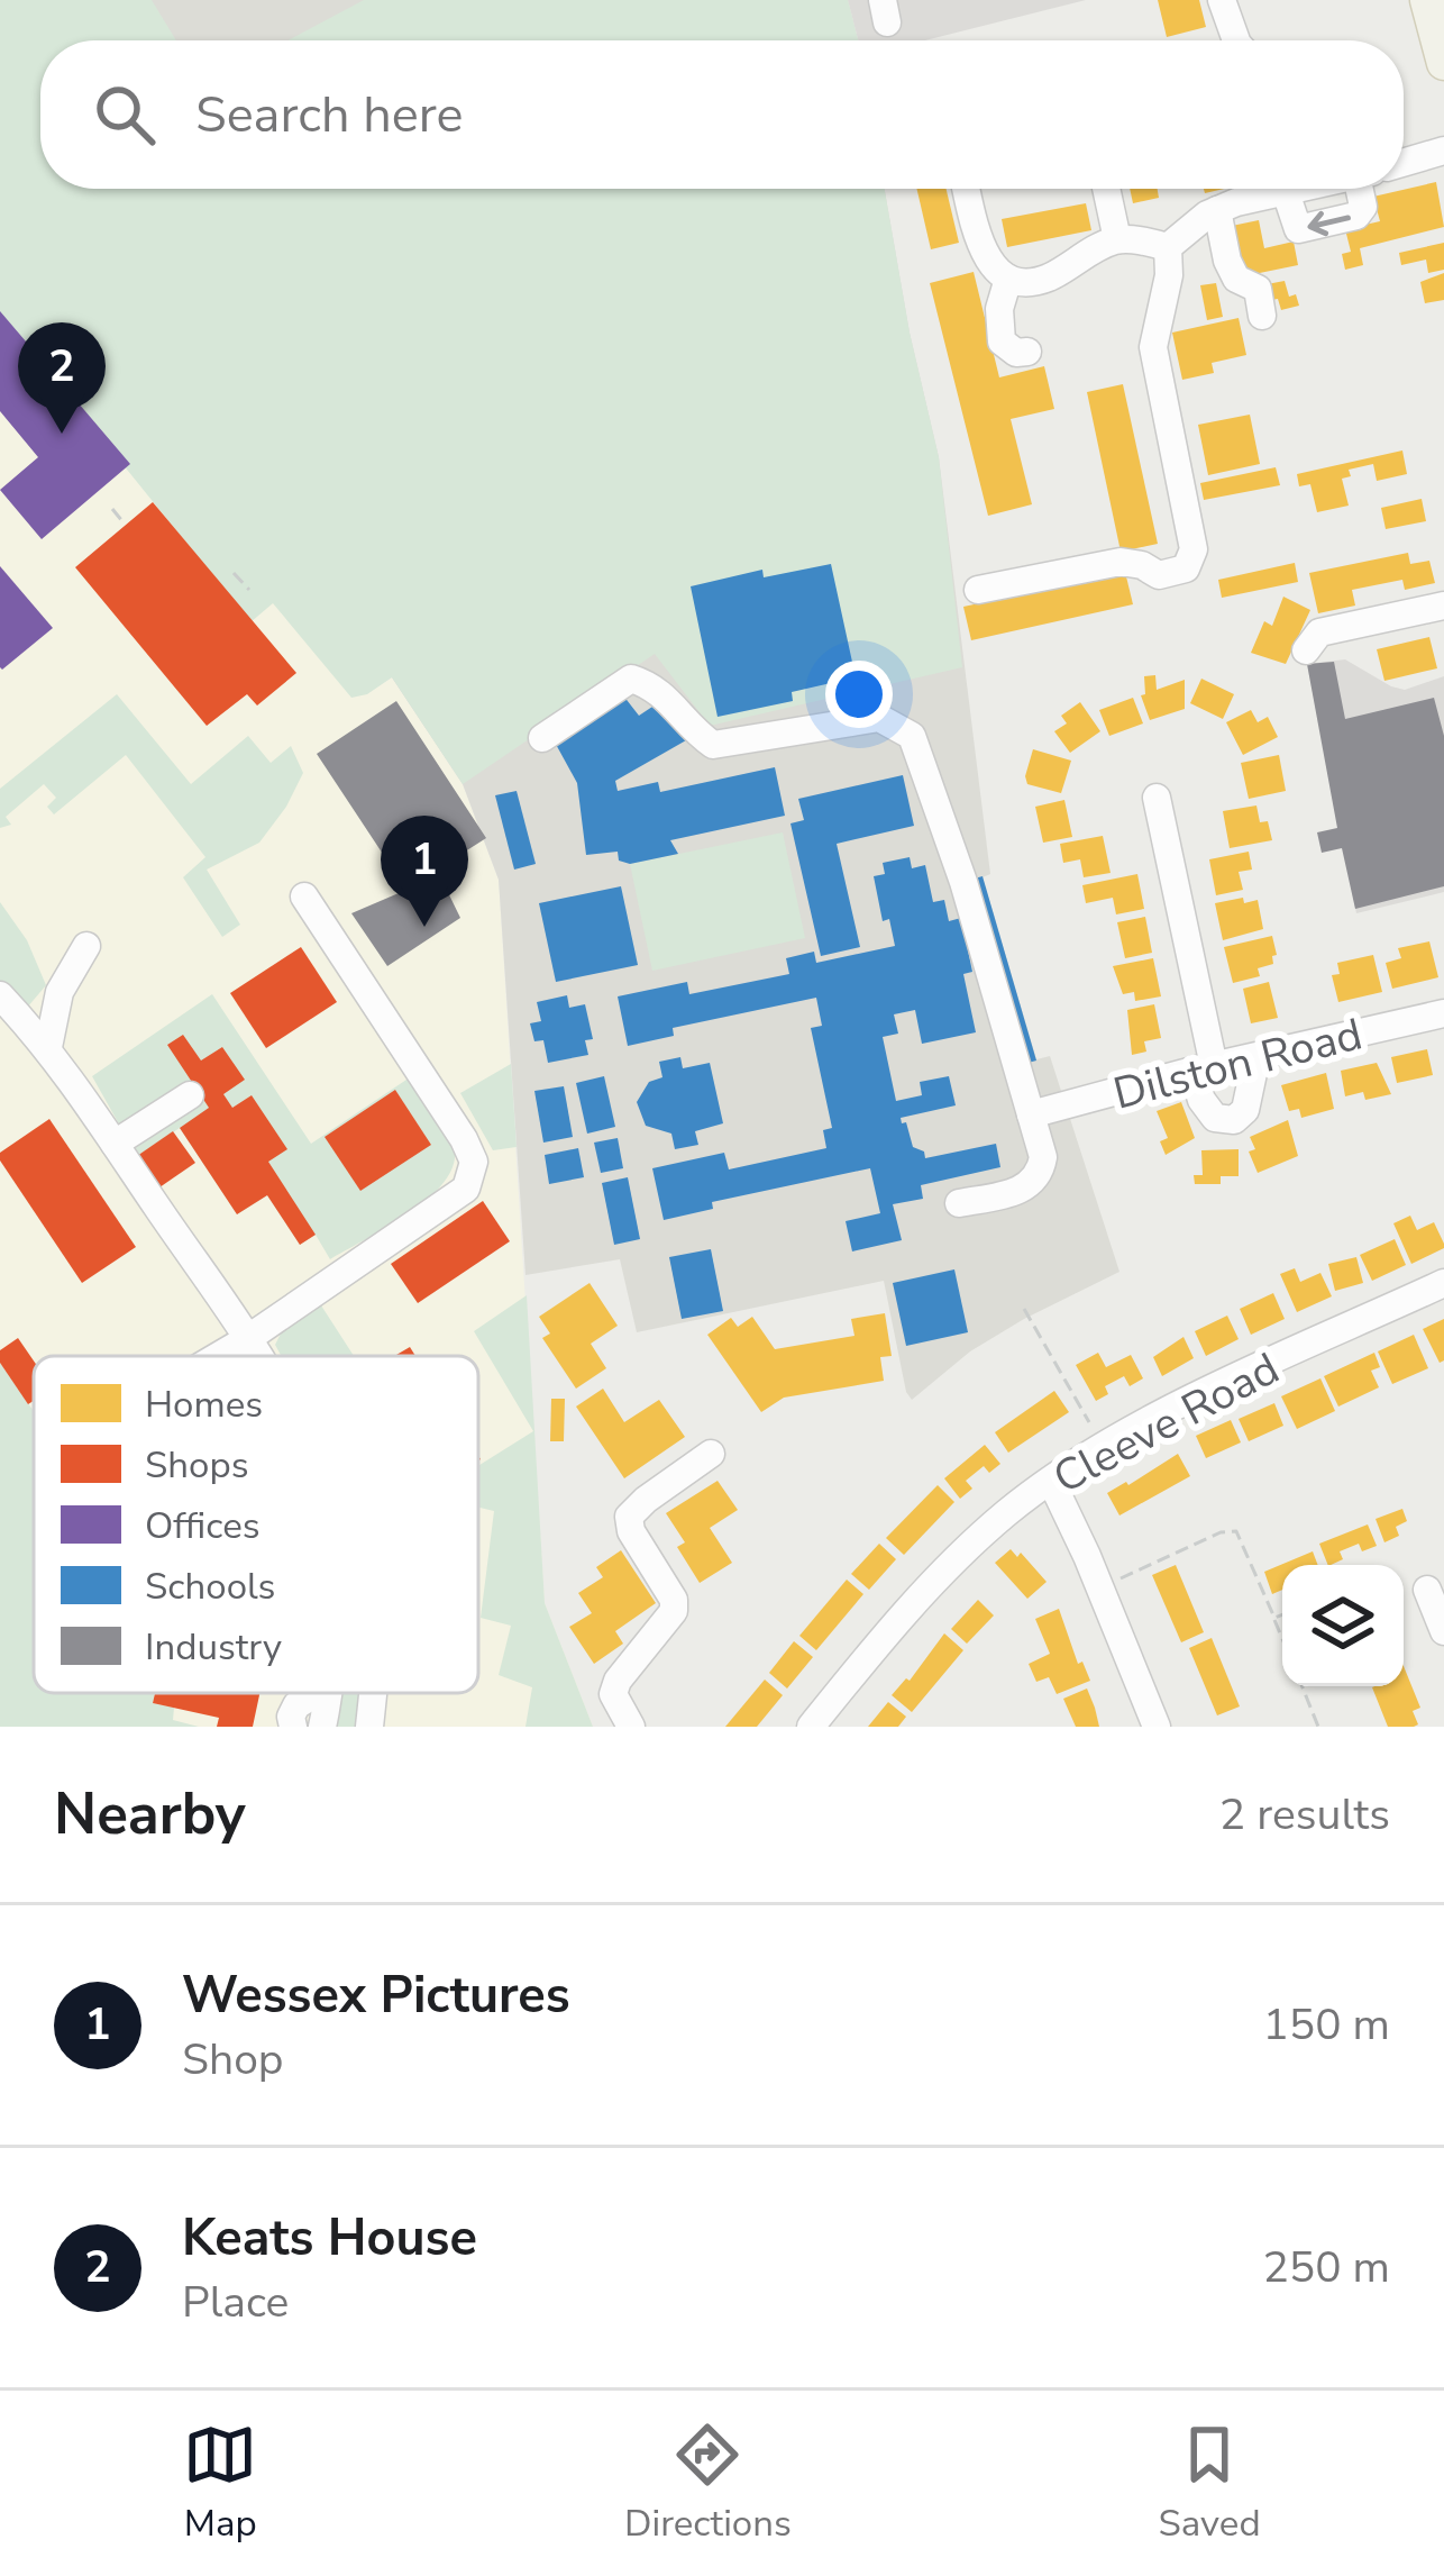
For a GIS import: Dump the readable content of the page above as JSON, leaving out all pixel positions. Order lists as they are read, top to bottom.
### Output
{
  "streets": {
    "street": ["Dilston Road", "Cleeve Road"]
  },
  "legend": [
    "Homes",
    "Shops",
    "Offices",
    "Schools",
    "Industry"
  ],
  "page": {
    "search": "Search here",
    "pins": ["2", "1"],
    "heading": ["Nearby", "2 results"],
    "list": [
      {
        "mark": "1",
        "name": "Wessex Pictures",
        "note": "Shop",
        "value": "150 m"
      },
      {
        "mark": "2",
        "name": "Keats House",
        "note": "Place",
        "value": "250 m"
      }
    ],
    "nav": ["Map", "Directions", "Saved"]
  }
}
